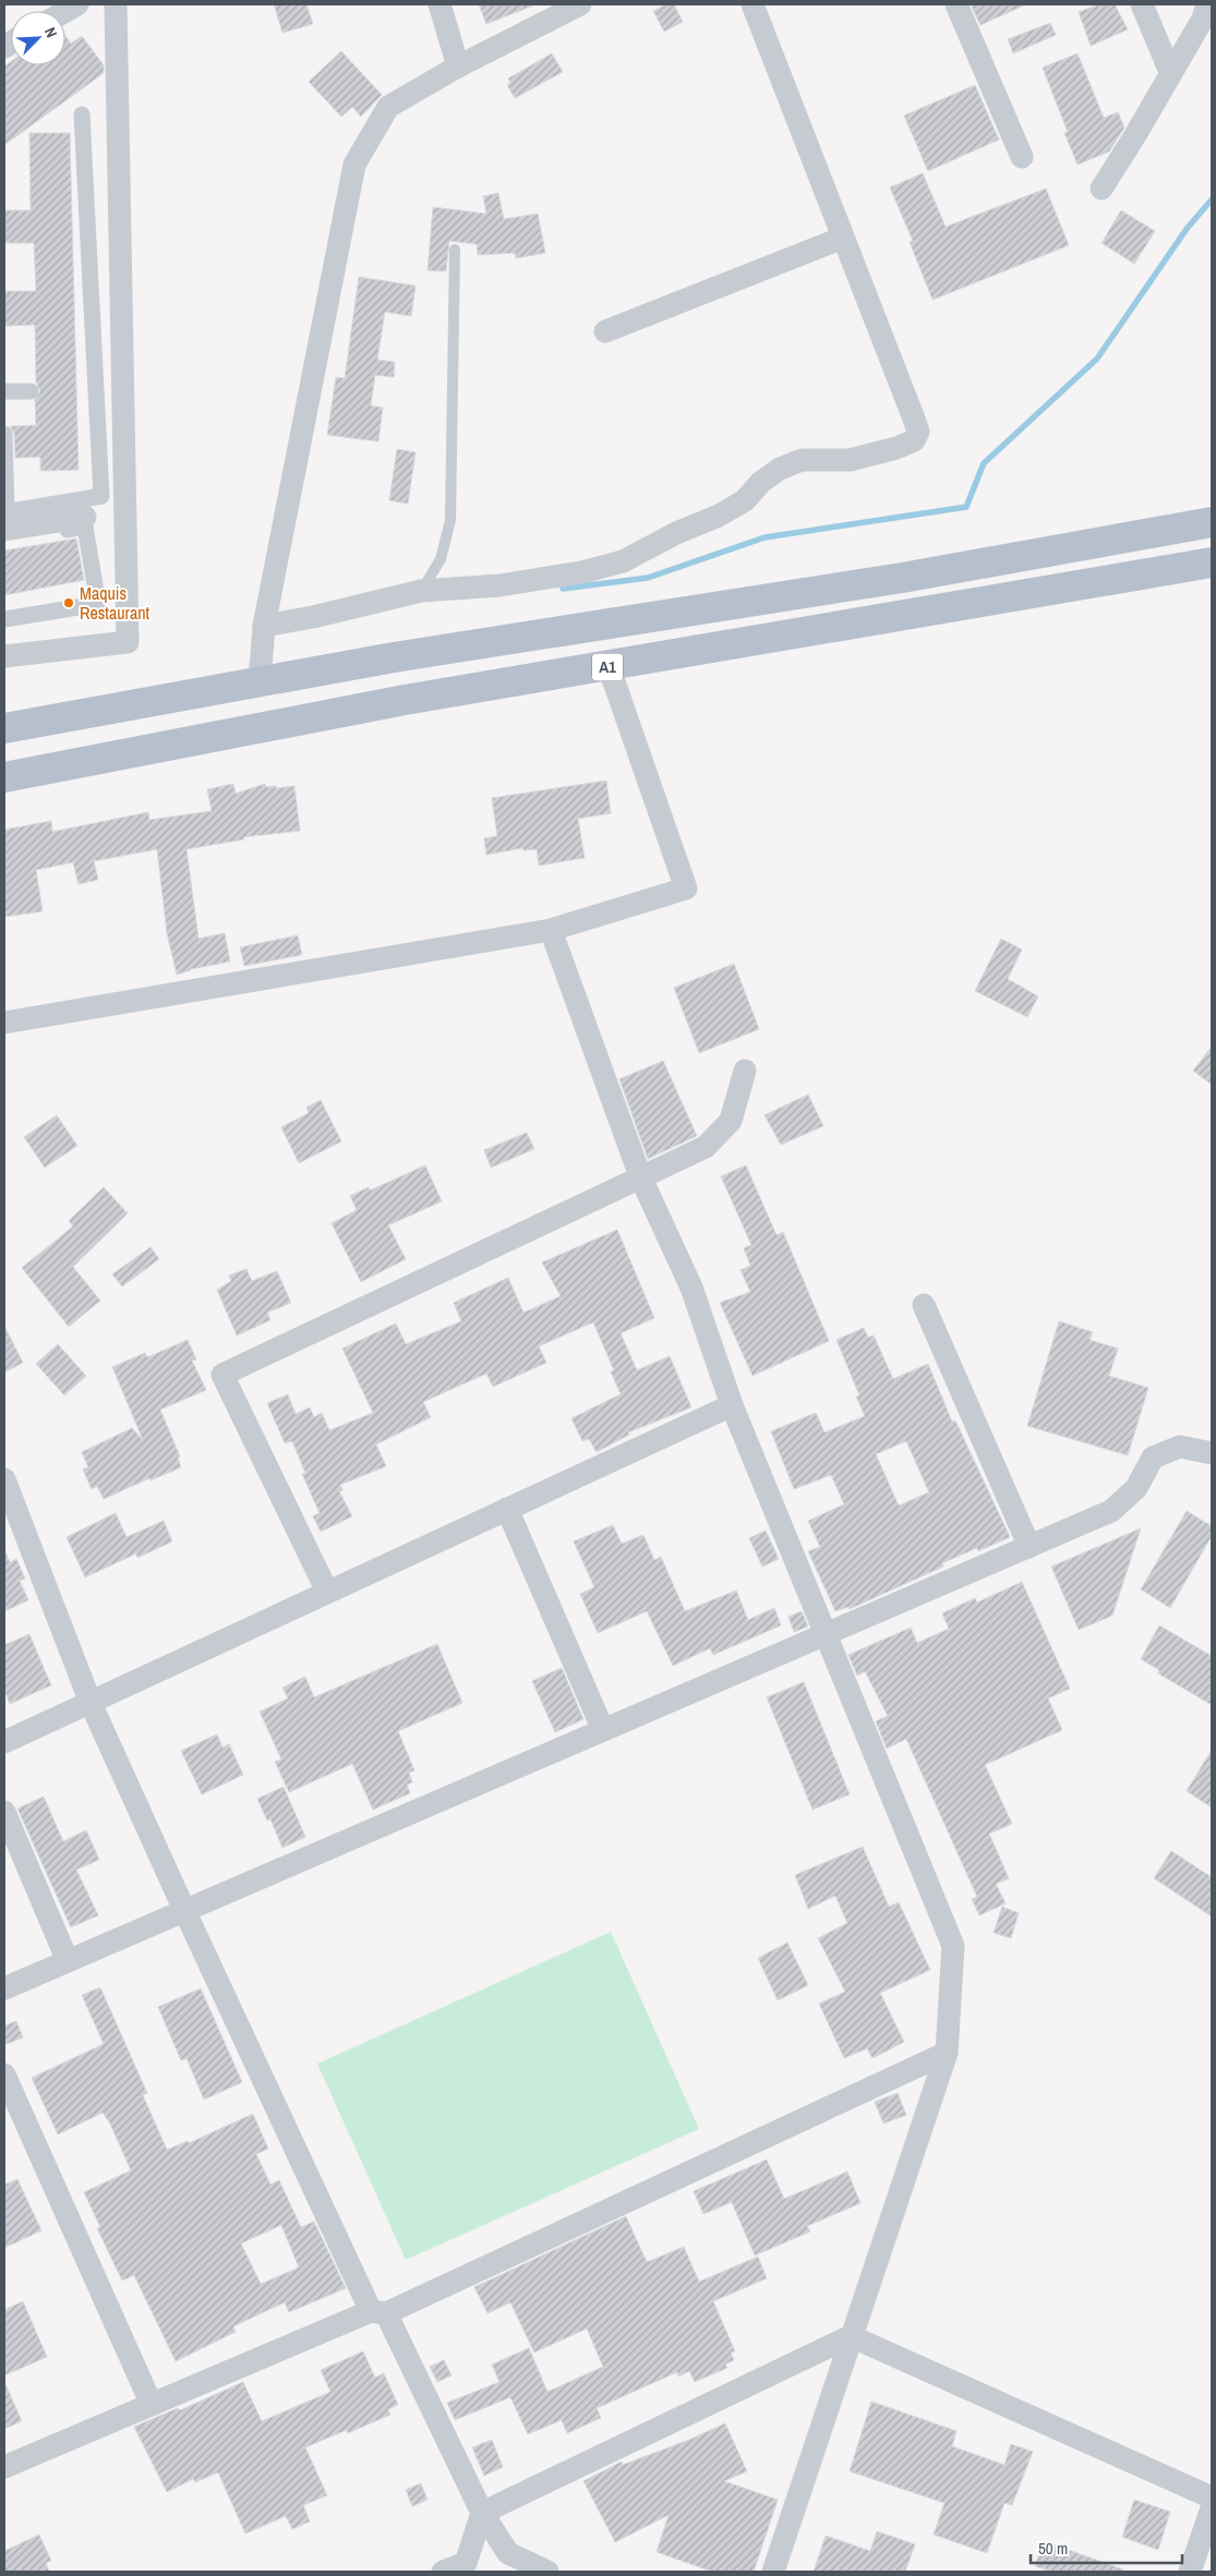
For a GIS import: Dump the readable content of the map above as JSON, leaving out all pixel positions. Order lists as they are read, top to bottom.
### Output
{
  "streets": {
    "main road": ["A1"]
  },
  "places": ["Maquis Restaurant"],
  "scale_bar": "50 m",
  "north": "top right"
}
